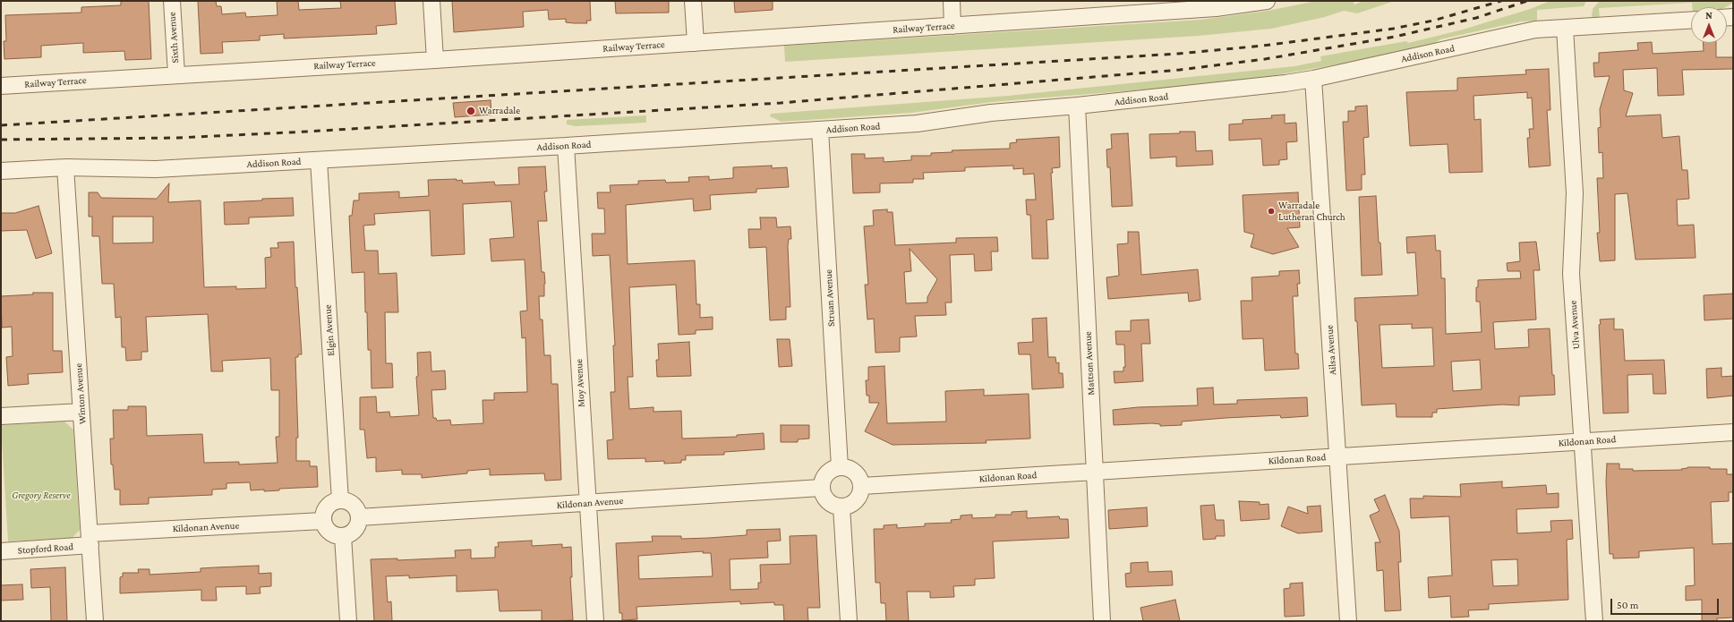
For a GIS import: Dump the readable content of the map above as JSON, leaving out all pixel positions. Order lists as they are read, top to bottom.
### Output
{
  "streets": {
    "street": [
      "Railway Terrace",
      "Sixth Avenue",
      "Addison Road",
      "Struan Avenue",
      "Ulva Avenue",
      "Elgin Avenue",
      "Ailsa Avenue",
      "Mattson Avenue",
      "Moy Avenue",
      "Winton Avenue",
      "Kildonan Road",
      "Kildonan Avenue",
      "Stopford Road"
    ]
  },
  "crossings": [
    ["Railway Terrace", "Sixth Avenue"],
    ["Addison Road", "Struan Avenue"],
    ["Addison Road", "Ulva Avenue"],
    ["Addison Road", "Elgin Avenue"],
    ["Addison Road", "Ailsa Avenue"],
    ["Addison Road", "Mattson Avenue"],
    ["Addison Road", "Moy Avenue"],
    ["Addison Road", "Winton Avenue"],
    ["Struan Avenue", "Kildonan Road"],
    ["Struan Avenue", "Kildonan Avenue"],
    ["Ulva Avenue", "Kildonan Road"],
    ["Elgin Avenue", "Kildonan Avenue"],
    ["Ailsa Avenue", "Kildonan Road"],
    ["Mattson Avenue", "Kildonan Road"],
    ["Moy Avenue", "Kildonan Avenue"],
    ["Winton Avenue", "Kildonan Avenue"],
    ["Winton Avenue", "Stopford Road"],
    ["Kildonan Road", "Kildonan Avenue"],
    ["Kildonan Avenue", "Stopford Road"]
  ],
  "parks": ["Gregory Reserve"],
  "places": ["Warradale", "Warradale Lutheran Church"],
  "scale_bar": "50 m",
  "north": "top"
}
